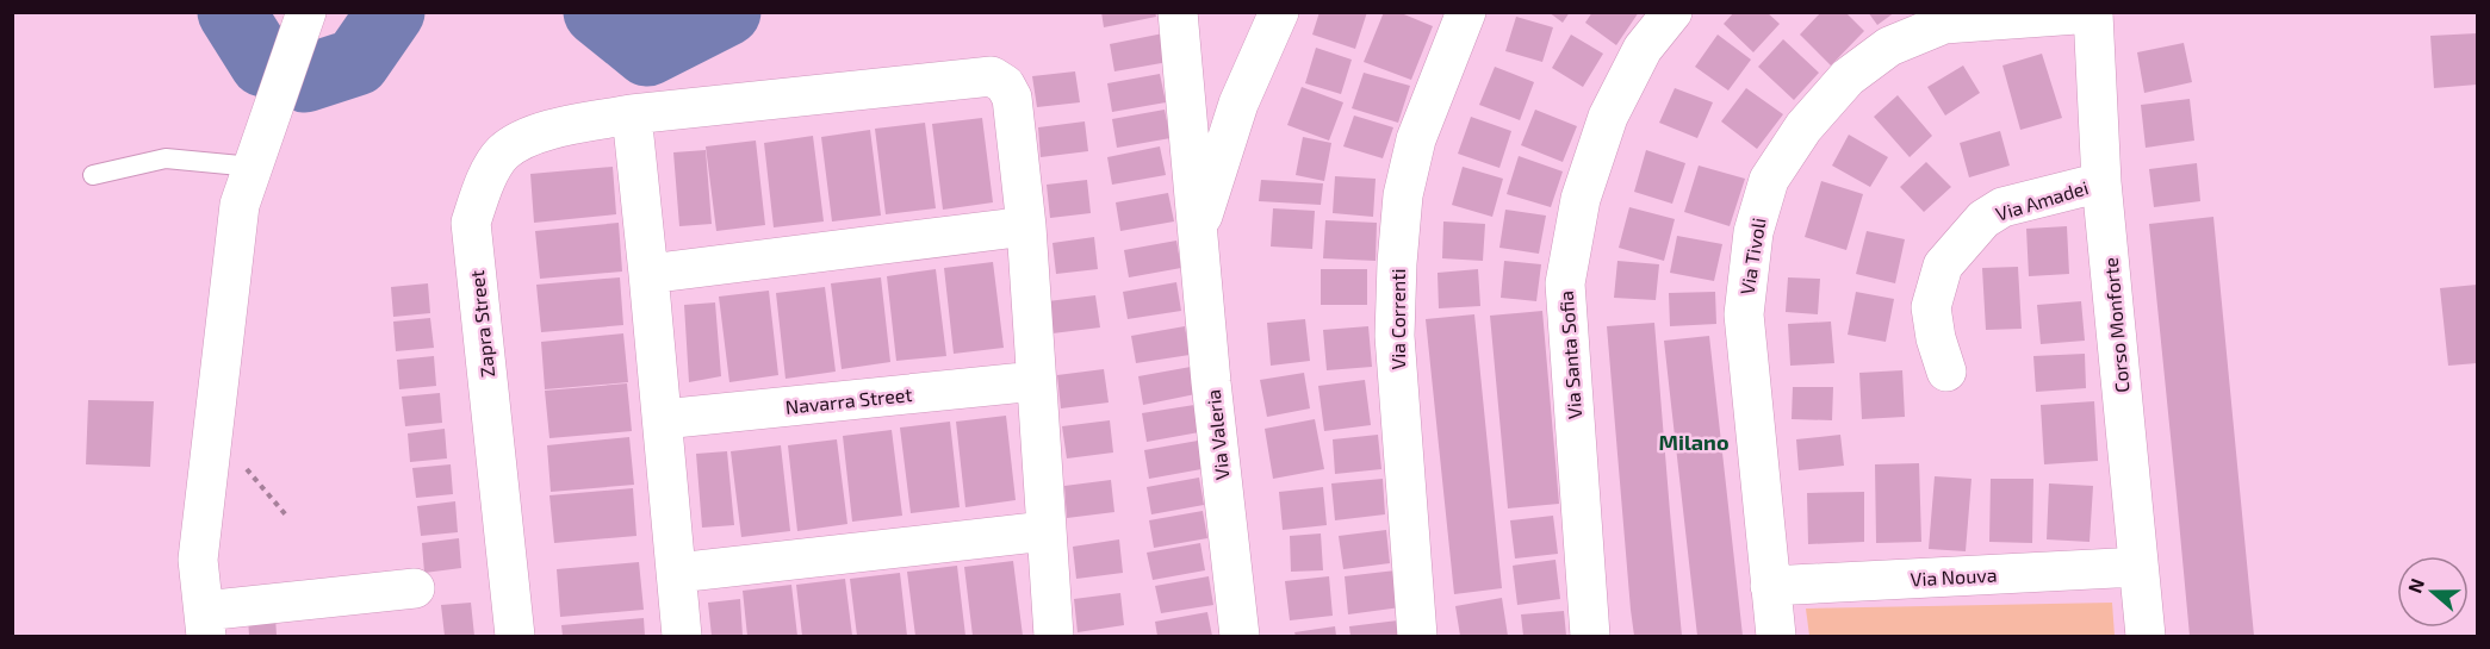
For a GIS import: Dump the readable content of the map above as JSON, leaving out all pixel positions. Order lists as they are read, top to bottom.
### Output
{
  "streets": {
    "street": [
      "Via Amadei",
      "Via Tivoli",
      "Via Correnti",
      "Zapra Street",
      "Corso Monforte",
      "Via Santa Sofia",
      "Navarra Street",
      "Via Valeria",
      "Via Nouva"
    ]
  },
  "crossings": [
    ["Via Amadei", "Corso Monforte"],
    ["Via Tivoli", "Corso Monforte"],
    ["Via Tivoli", "Via Nouva"],
    ["Corso Monforte", "Via Nouva"]
  ],
  "districts": ["Milano"],
  "north": "left"
}
